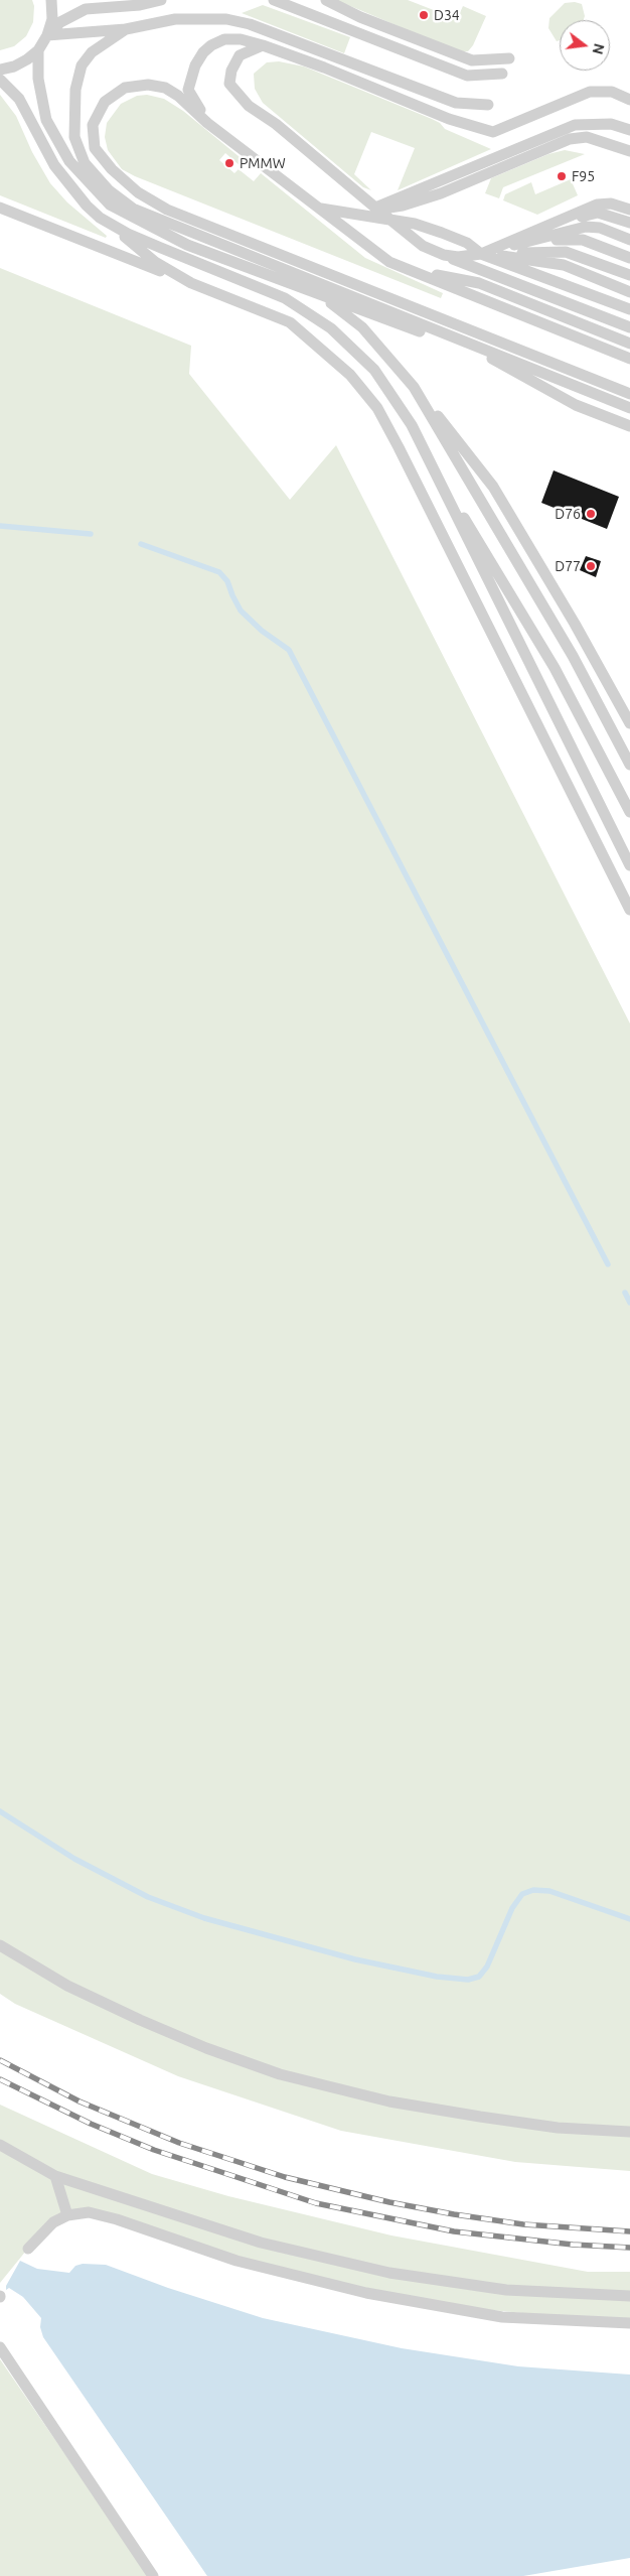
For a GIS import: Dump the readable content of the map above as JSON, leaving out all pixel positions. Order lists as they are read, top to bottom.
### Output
{
  "places": [
    "D34",
    "PMMW",
    "F95",
    "D76",
    "D77"
  ],
  "north": "right"
}
